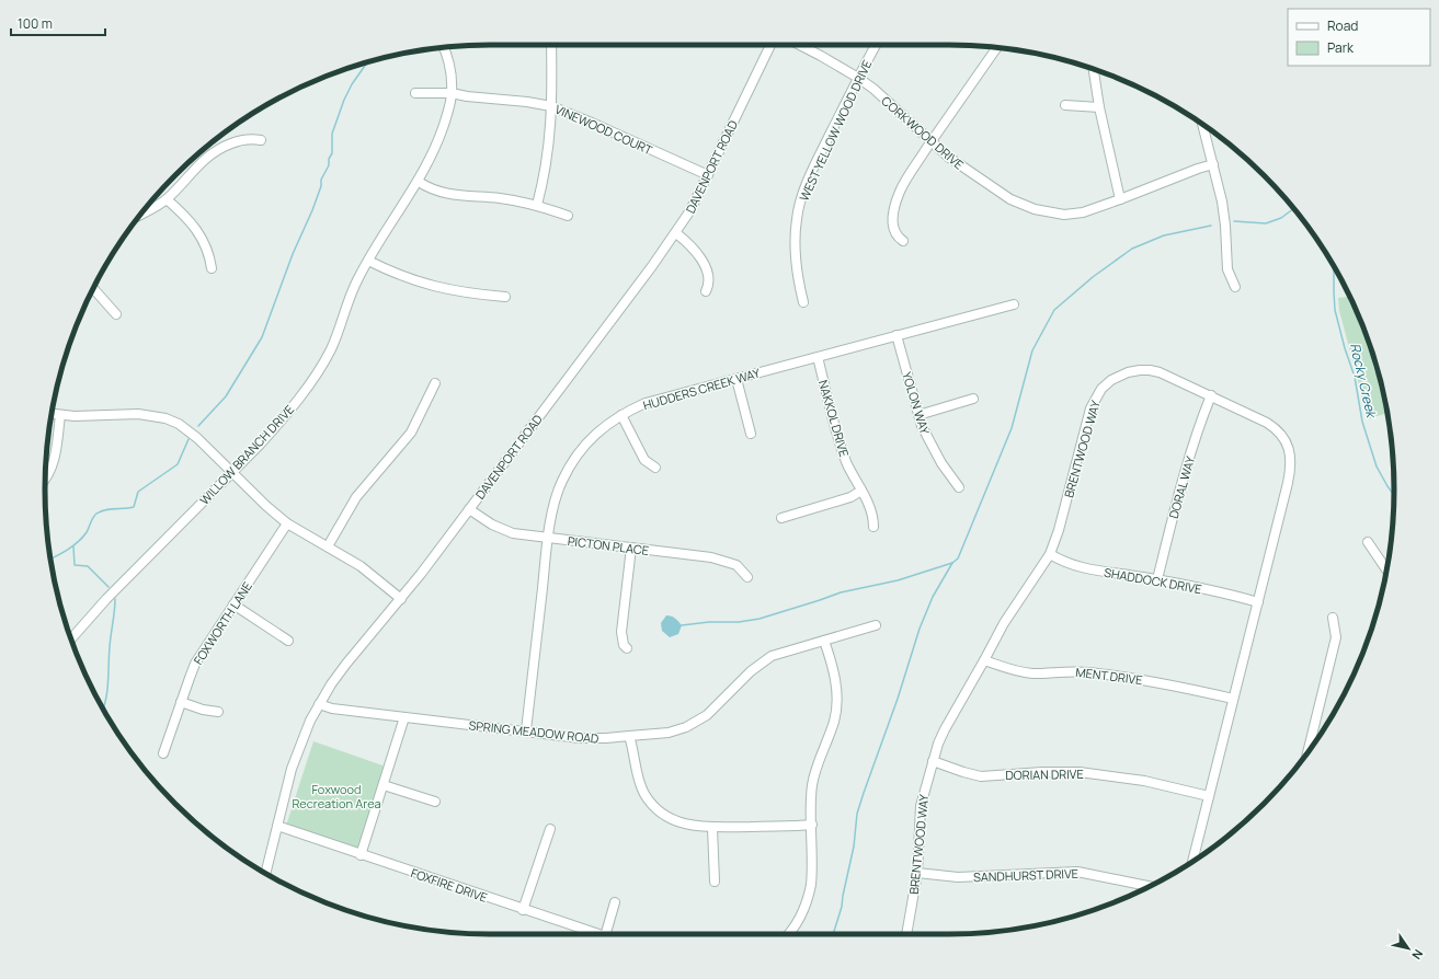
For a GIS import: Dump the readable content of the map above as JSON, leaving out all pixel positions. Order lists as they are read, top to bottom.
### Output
{
  "streets": {
    "street": [
      "VINEWOOD COURT",
      "WEST YELLOW WOOD DRIVE",
      "CORKWOOD DRIVE",
      "DAVENPORT ROAD",
      "HUDDERS CREEK WAY",
      "YOLON WAY",
      "NAKKOL DRIVE",
      "BRENTWOOD WAY",
      "WILLOW BRANCH DRIVE",
      "DORAL WAY",
      "PICTON PLACE",
      "SHADDOCK DRIVE",
      "FOXWORTH LANE",
      "MENT DRIVE",
      "SPRING MEADOW ROAD",
      "DORIAN DRIVE",
      "SANDHURST DRIVE",
      "FOXFIRE DRIVE"
    ]
  },
  "crossings": [
    ["VINEWOOD COURT", "DAVENPORT ROAD"],
    ["VINEWOOD COURT", "WILLOW BRANCH DRIVE"],
    ["WEST YELLOW WOOD DRIVE", "CORKWOOD DRIVE"],
    ["DAVENPORT ROAD", "PICTON PLACE"],
    ["DAVENPORT ROAD", "SPRING MEADOW ROAD"],
    ["DAVENPORT ROAD", "FOXFIRE DRIVE"],
    ["HUDDERS CREEK WAY", "YOLON WAY"],
    ["HUDDERS CREEK WAY", "NAKKOL DRIVE"],
    ["HUDDERS CREEK WAY", "PICTON PLACE"],
    ["HUDDERS CREEK WAY", "SPRING MEADOW ROAD"],
    ["BRENTWOOD WAY", "DORAL WAY"],
    ["BRENTWOOD WAY", "SHADDOCK DRIVE"],
    ["BRENTWOOD WAY", "MENT DRIVE"],
    ["BRENTWOOD WAY", "DORIAN DRIVE"],
    ["BRENTWOOD WAY", "SANDHURST DRIVE"],
    ["DORAL WAY", "SHADDOCK DRIVE"]
  ],
  "water": ["Rocky Creek"],
  "parks": ["Foxwood Recreation Area"],
  "legend": ["Road", "Park"],
  "scale_bar": "100 m",
  "north": "bottom right"
}
